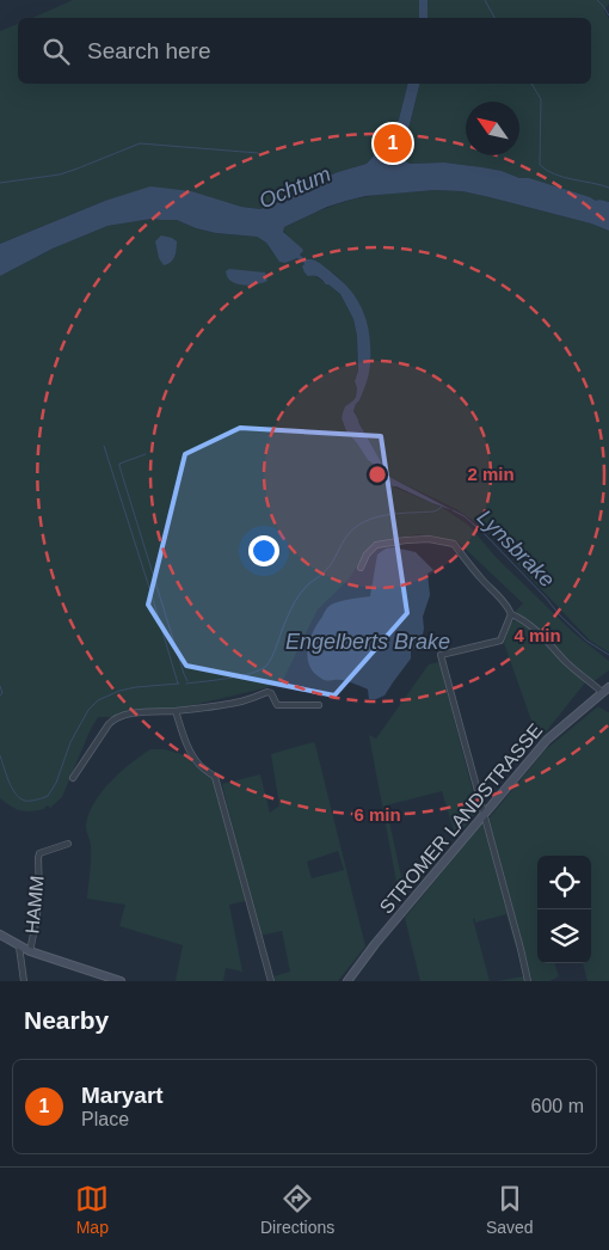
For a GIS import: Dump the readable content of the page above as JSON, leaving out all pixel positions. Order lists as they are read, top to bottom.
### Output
{
  "streets": {
    "main road": ["STROMER LANDSTRASSE"],
    "street": ["HAMM"]
  },
  "water": ["Ochtum", "Lynsbrake", "Engelberts Brake"],
  "north": "top left",
  "page": {
    "search": "Search here",
    "pins": "1",
    "heading": "Nearby",
    "list": [
      {
        "mark": "1",
        "name": "Maryart",
        "note": "Place",
        "value": "600 m"
      }
    ],
    "nav": ["Map", "Directions", "Saved"]
  },
  "rings": ["2 min", "4 min", "6 min"]
}
